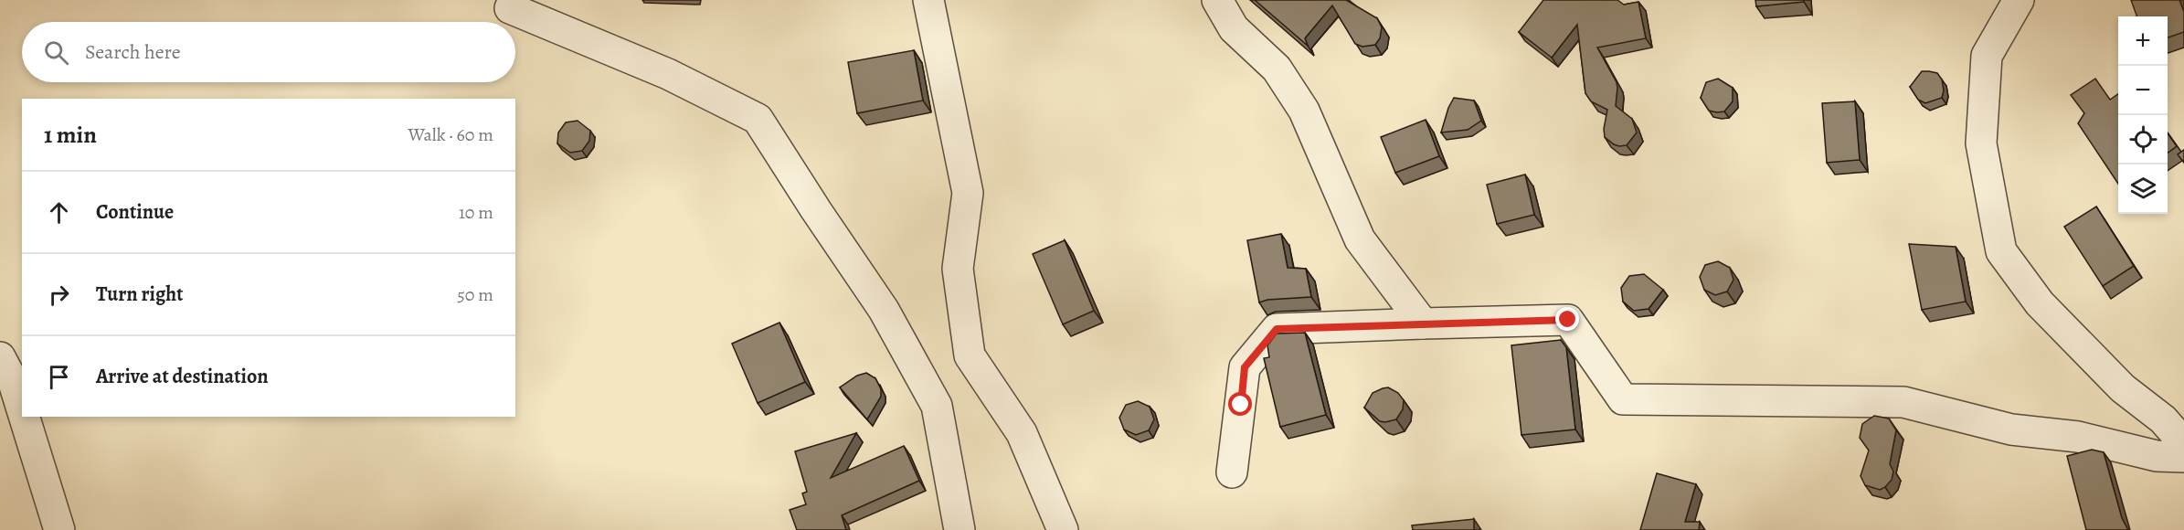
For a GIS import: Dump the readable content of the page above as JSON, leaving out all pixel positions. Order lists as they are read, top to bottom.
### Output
{
  "page": {
    "map_buttons": ["+", "−"],
    "search": "Search here",
    "heading": ["1 min", "Walk · 60 m"],
    "list": [
      ["Continue", "10 m"],
      ["Turn right", "50 m"],
      "Arrive at destination"
    ]
  }
}
